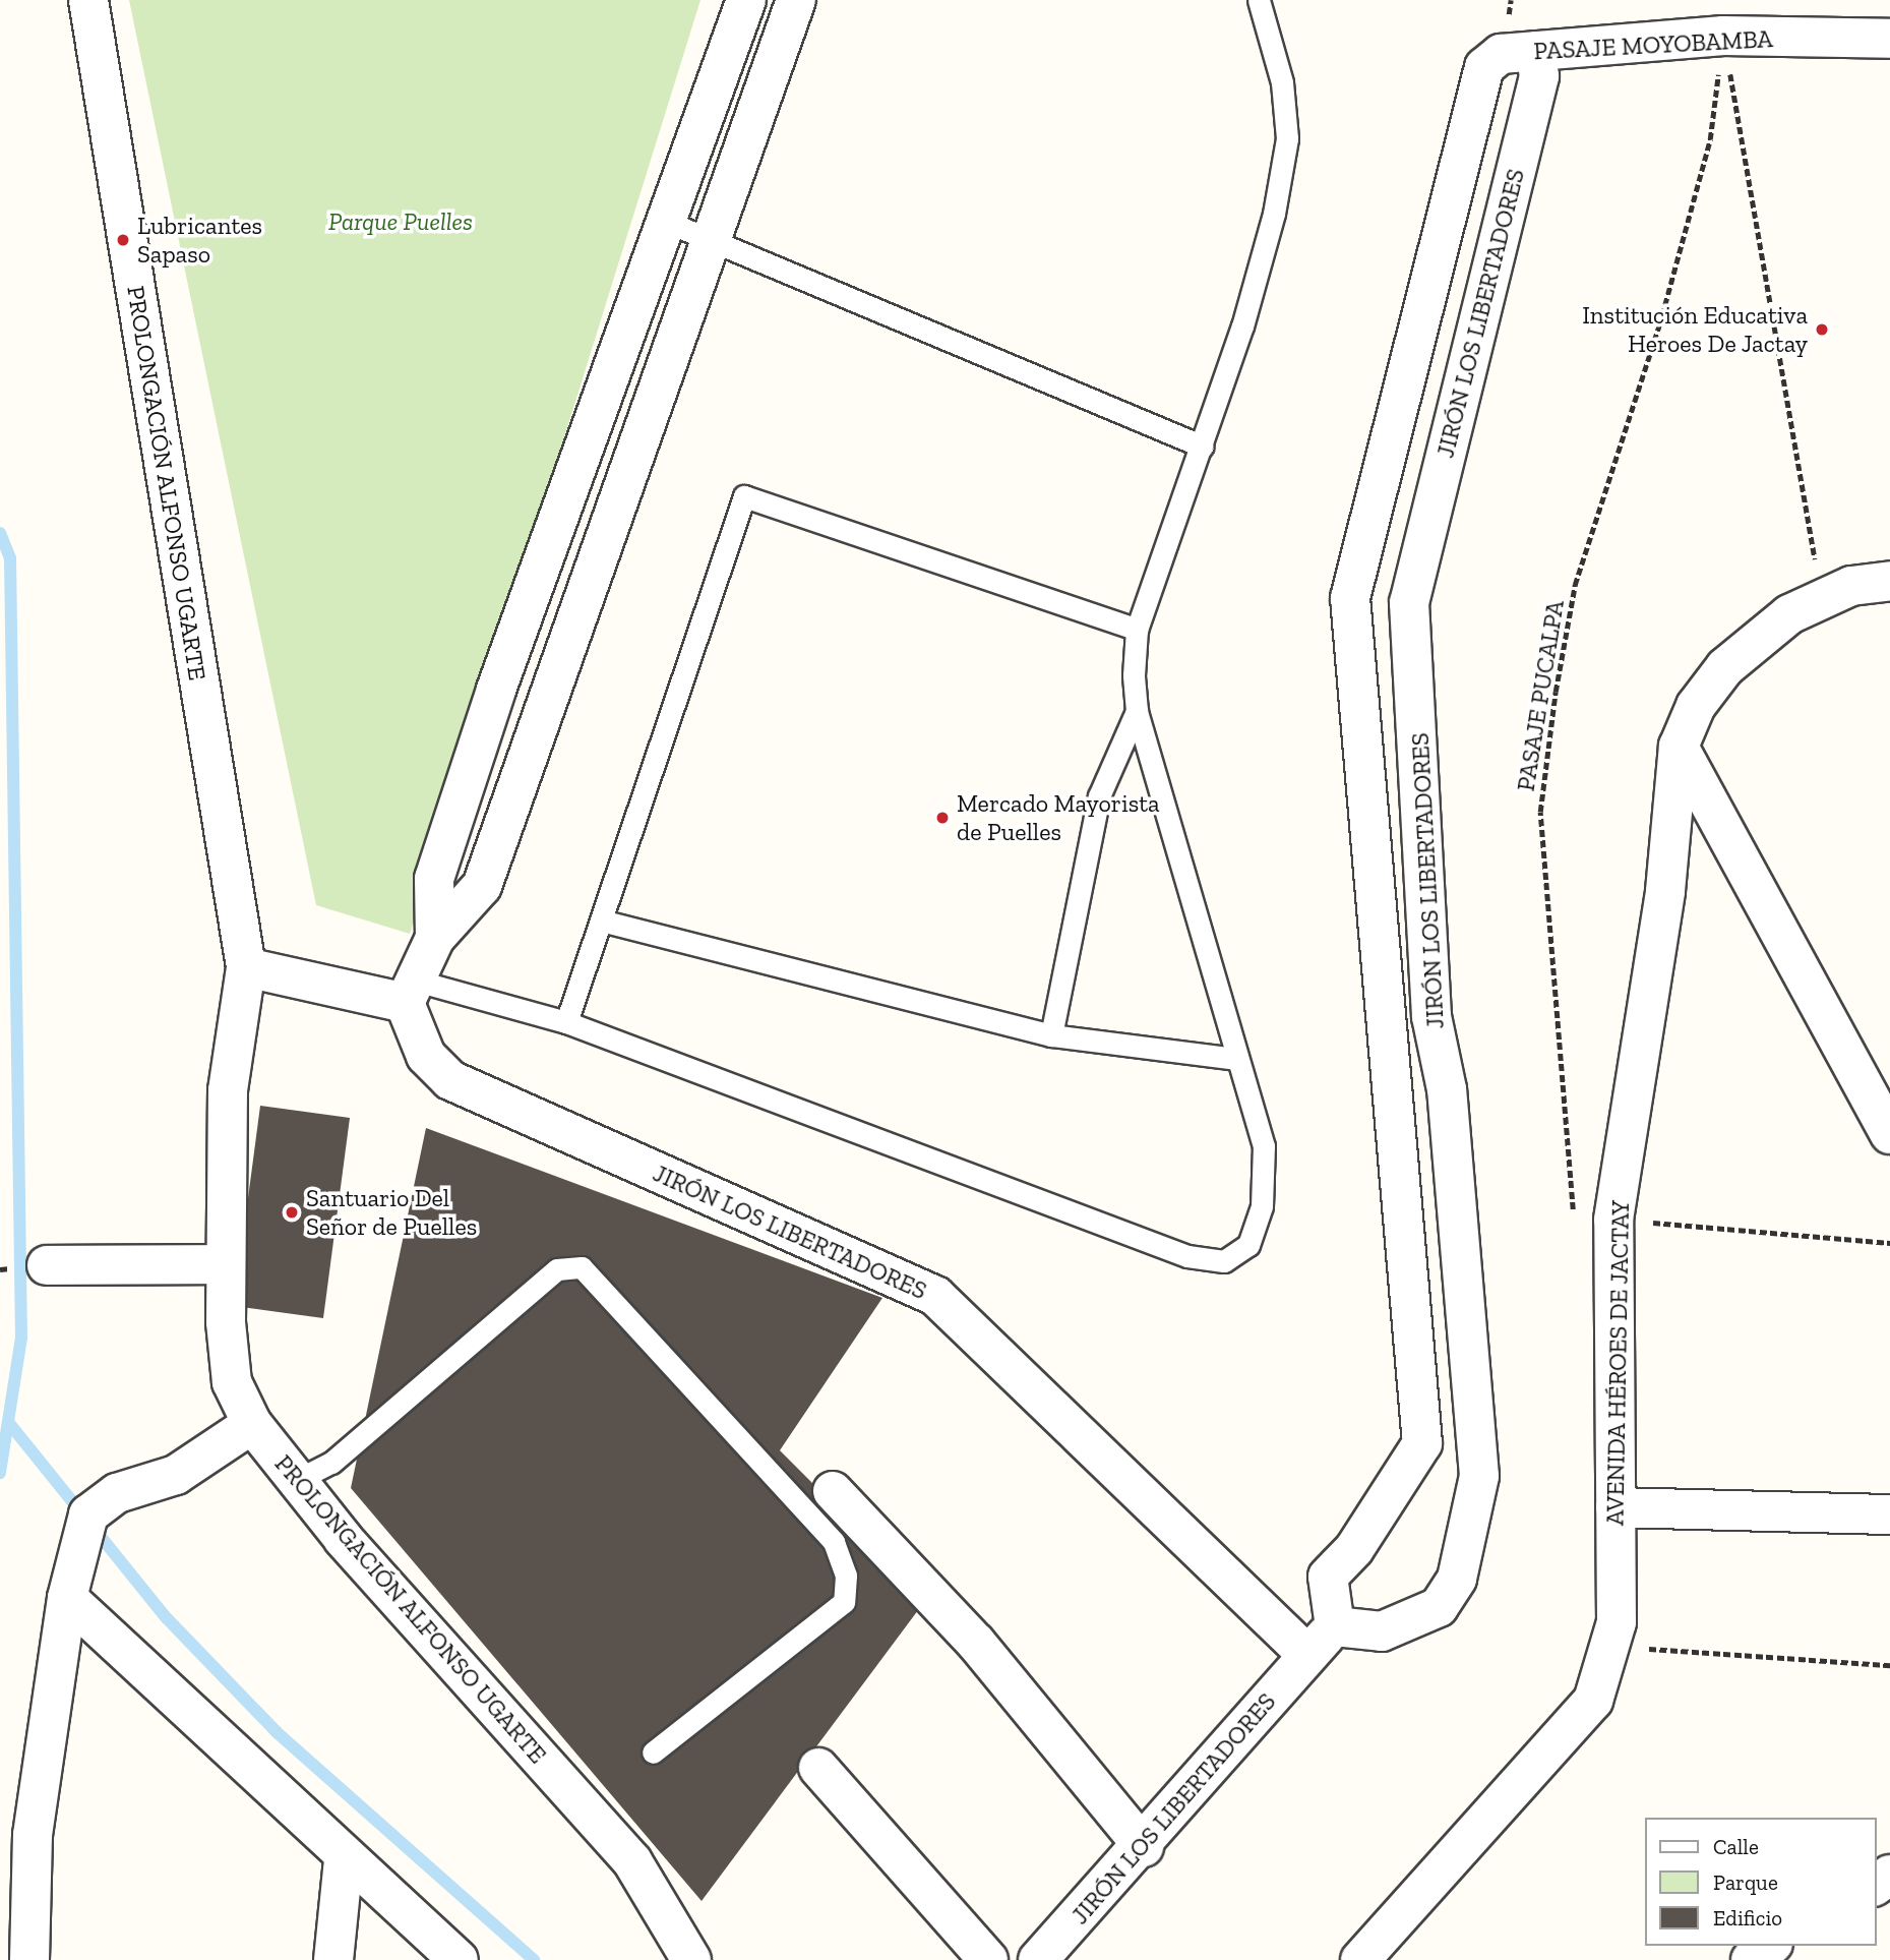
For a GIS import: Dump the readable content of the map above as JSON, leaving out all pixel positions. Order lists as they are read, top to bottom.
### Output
{
  "streets": {
    "street": [
      "PASAJE MOYOBAMBA",
      "JIRÓN LOS LIBERTADORES",
      "PROLONGACIÓN ALFONSO UGARTE",
      "AVENIDA HÉROES DE JACTAY"
    ],
    "path": ["PASAJE PUCALPA"]
  },
  "crossings": [
    ["PASAJE MOYOBAMBA", "JIRÓN LOS LIBERTADORES"],
    ["PASAJE MOYOBAMBA", "PASAJE PUCALPA"]
  ],
  "parks": ["Parque Puelles"],
  "places": [
    "Lubricantes Sapaso",
    "Institución Educativa Heroes De Jactay",
    "Mercado Mayorista de Puelles",
    "Santuario Del Señor de Puelles"
  ],
  "legend": ["Calle", "Parque", "Edificio"]
}
